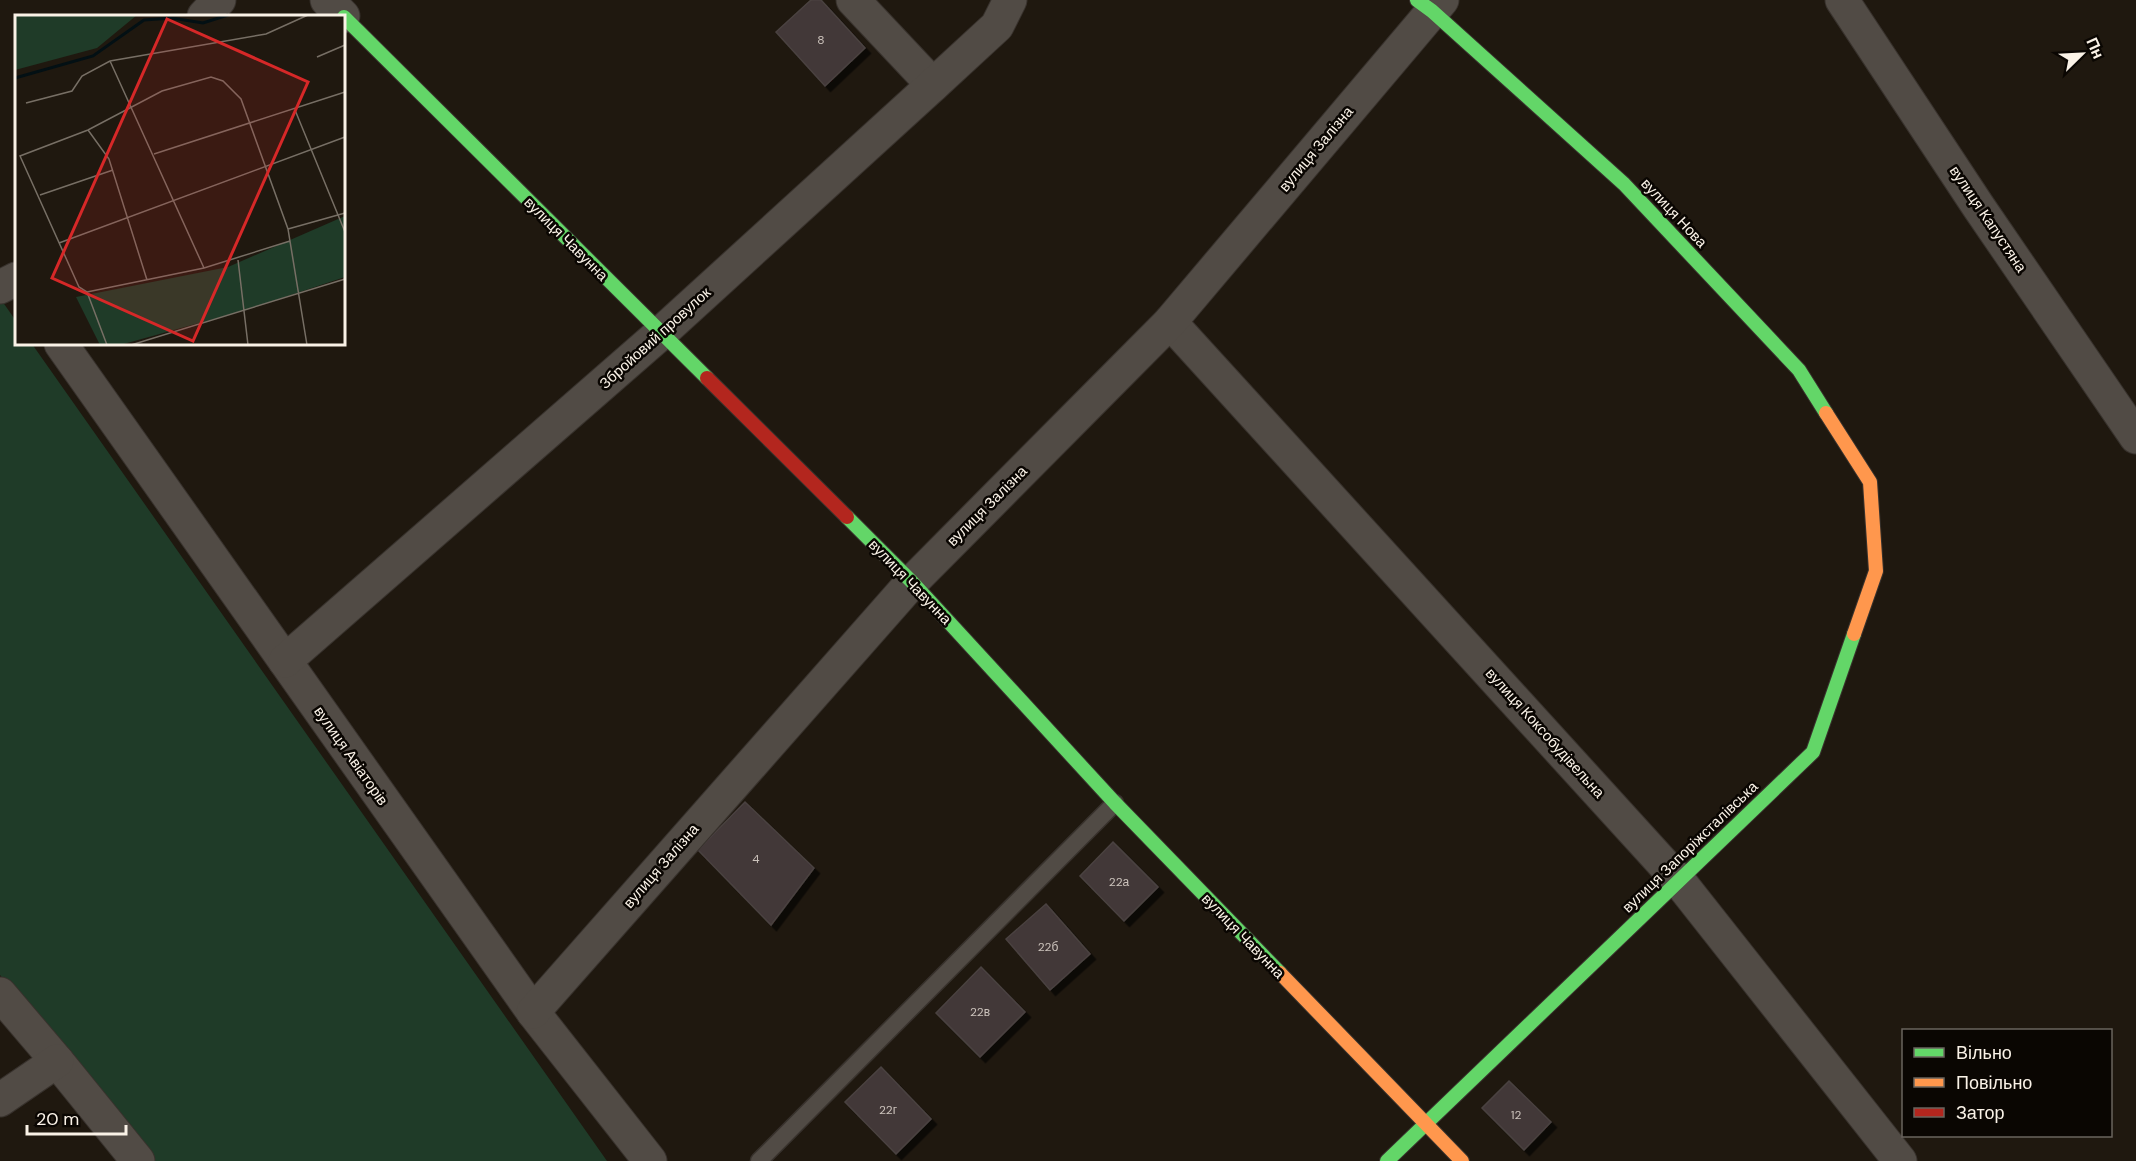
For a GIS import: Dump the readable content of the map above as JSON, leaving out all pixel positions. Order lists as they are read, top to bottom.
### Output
{
  "streets": {
    "street": [
      "вулиця Залізна",
      "вулиця Нова",
      "вулиця Капустяна",
      "вулиця Чавунна",
      "Збройовий провулок",
      "вулиця Коксобудівельна",
      "вулиця Авіаторів",
      "вулиця Запоріжсталівська"
    ]
  },
  "crossings": [
    ["вулиця Залізна", "вулиця Нова"],
    ["вулиця Залізна", "вулиця Чавунна"],
    ["вулиця Залізна", "вулиця Коксобудівельна"],
    ["вулиця Залізна", "вулиця Авіаторів"],
    ["вулиця Нова", "вулиця Запоріжсталівська"],
    ["вулиця Чавунна", "Збройовий провулок"],
    ["вулиця Чавунна", "вулиця Запоріжсталівська"],
    ["Збройовий провулок", "вулиця Авіаторів"],
    ["вулиця Коксобудівельна", "вулиця Запоріжсталівська"]
  ],
  "house_numbers": [
    "8",
    "4",
    "22а",
    "22б",
    "22в",
    "22г",
    "12"
  ],
  "legend": ["Вільно", "Повільно", "Затор"],
  "scale_bar": "20 m",
  "north": "top right"
}
